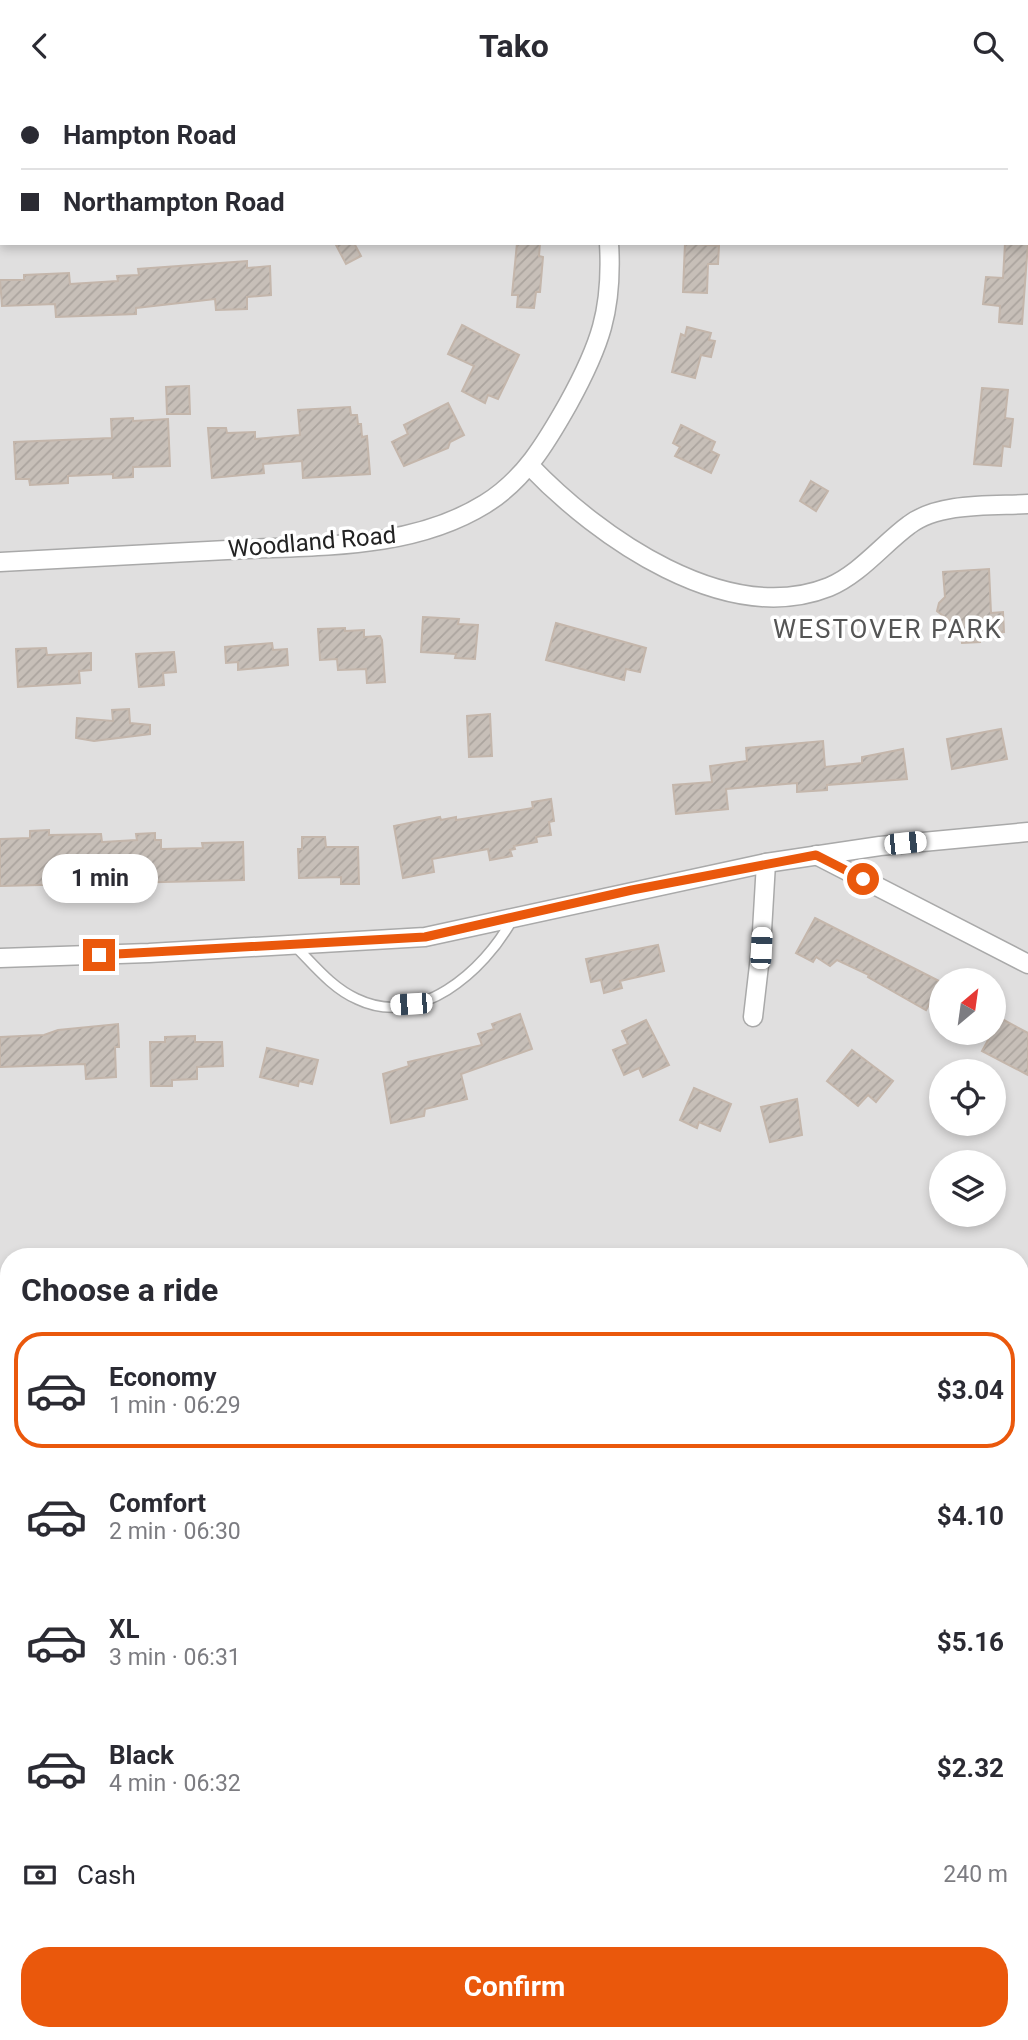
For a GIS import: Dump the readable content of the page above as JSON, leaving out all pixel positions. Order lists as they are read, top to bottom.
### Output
{
  "streets": {
    "street": ["Woodland Road"]
  },
  "districts": ["WESTOVER PARK"],
  "north": "top right",
  "page": {
    "header": "Tako",
    "banner": ["Hampton Road", "Northampton Road"],
    "bubble": "1 min",
    "heading": "Choose a ride",
    "list": [
      {
        "name": "Economy",
        "note": "1 min · 06:29",
        "value": "$3.04"
      },
      {
        "name": "Comfort",
        "note": "2 min · 06:30",
        "value": "$4.10"
      },
      {
        "name": "XL",
        "note": "3 min · 06:31",
        "value": "$5.16"
      },
      {
        "name": "Black",
        "note": "4 min · 06:32",
        "value": "$2.32"
      }
    ],
    "pay": ["Cash", "240 m"],
    "buttons": "Confirm"
  }
}
